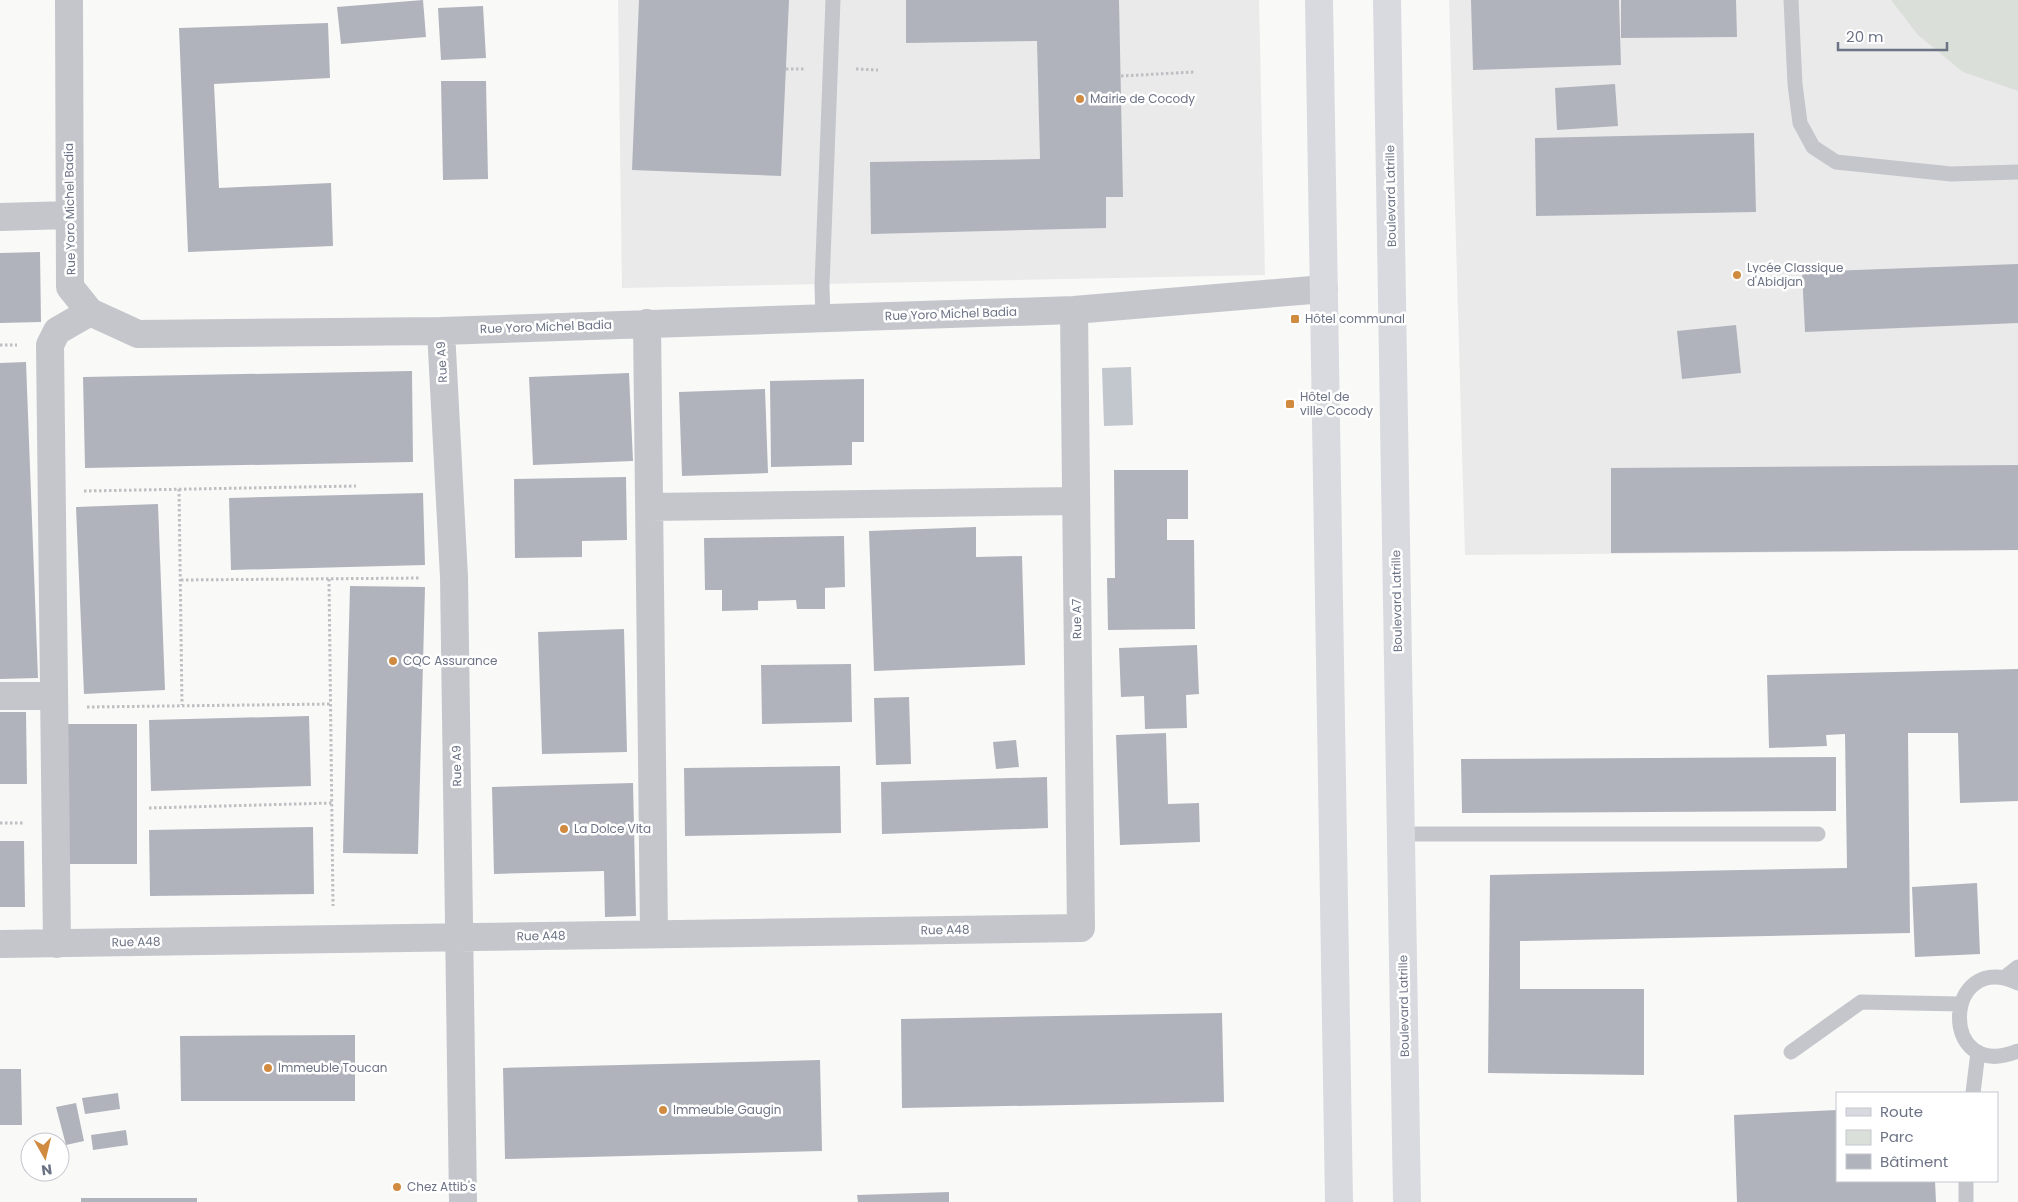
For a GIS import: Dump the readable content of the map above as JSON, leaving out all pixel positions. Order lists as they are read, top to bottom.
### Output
{
  "streets": {
    "street": [
      "Boulevard Latrille",
      "Rue Yoro Michel Badia",
      "Rue A9",
      "Rue A7",
      "Rue A48"
    ]
  },
  "crossings": [
    ["Rue Yoro Michel Badia", "Rue A9"],
    ["Rue Yoro Michel Badia", "Rue A7"],
    ["Rue A9", "Rue A48"],
    ["Rue A7", "Rue A48"]
  ],
  "places": {
    "other": [
      "Mairie de Cocody",
      "Lycée Classique d'Abidjan",
      "CQC Assurance",
      "La Dolce Vita",
      "Immeuble Toucan",
      "Immeuble Gaugin",
      "Chez Attib's"
    ],
    "transit": ["Hôtel communal", "Hôtel de ville Cocody"]
  },
  "legend": ["Route", "Parc", "Bâtiment"],
  "scale_bar": "20 m",
  "north": "bottom"
}
